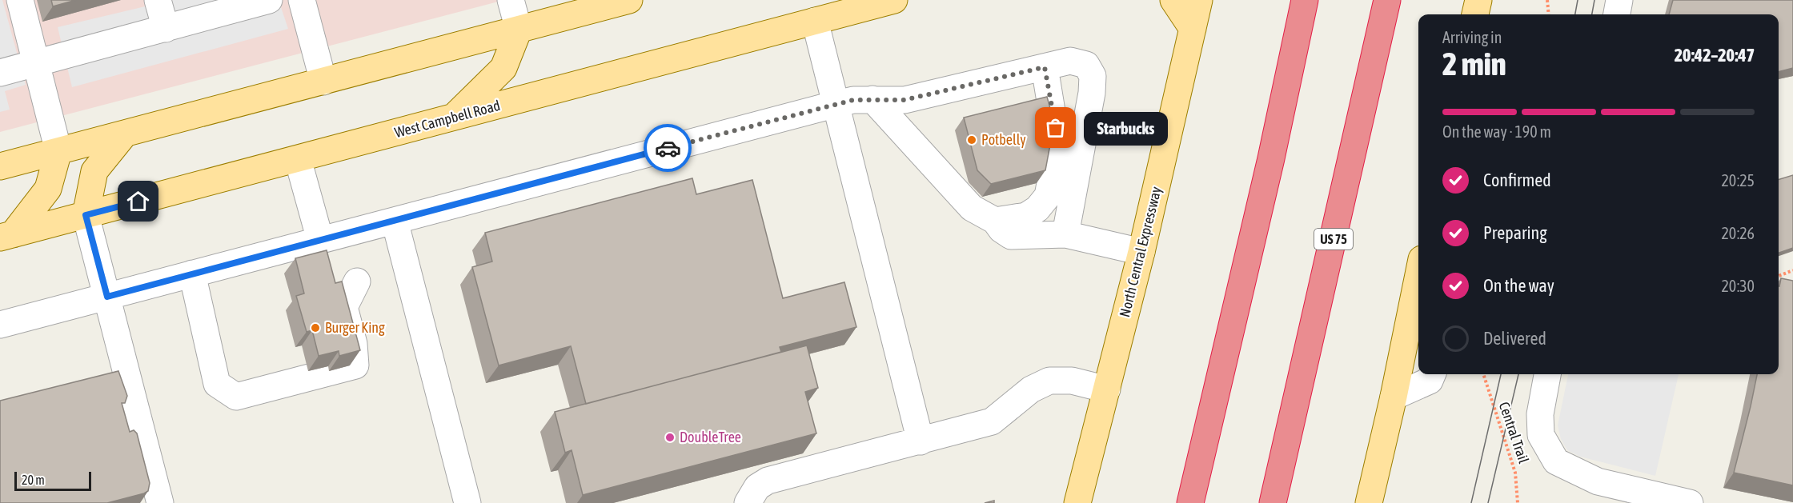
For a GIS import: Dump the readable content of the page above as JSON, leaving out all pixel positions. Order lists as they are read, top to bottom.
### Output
{
  "streets": {
    "highway": ["US 75"],
    "main road": ["West Campbell Road", "North Central Expressway"],
    "path": ["Central Trail"]
  },
  "places": [
    "Starbucks",
    "Potbelly",
    "Burger King",
    "DoubleTree"
  ],
  "scale_bar": "20 m",
  "page": {
    "heading": ["2 min", "Arriving in", "20:42–20:47"],
    "bar": "On the way · 190 m",
    "bubble": "Starbucks",
    "list": [
      ["Confirmed", "20:25"],
      ["Preparing", "20:26"],
      ["On the way", "20:30"],
      "Delivered"
    ],
    "scale": "20 m"
  }
}
